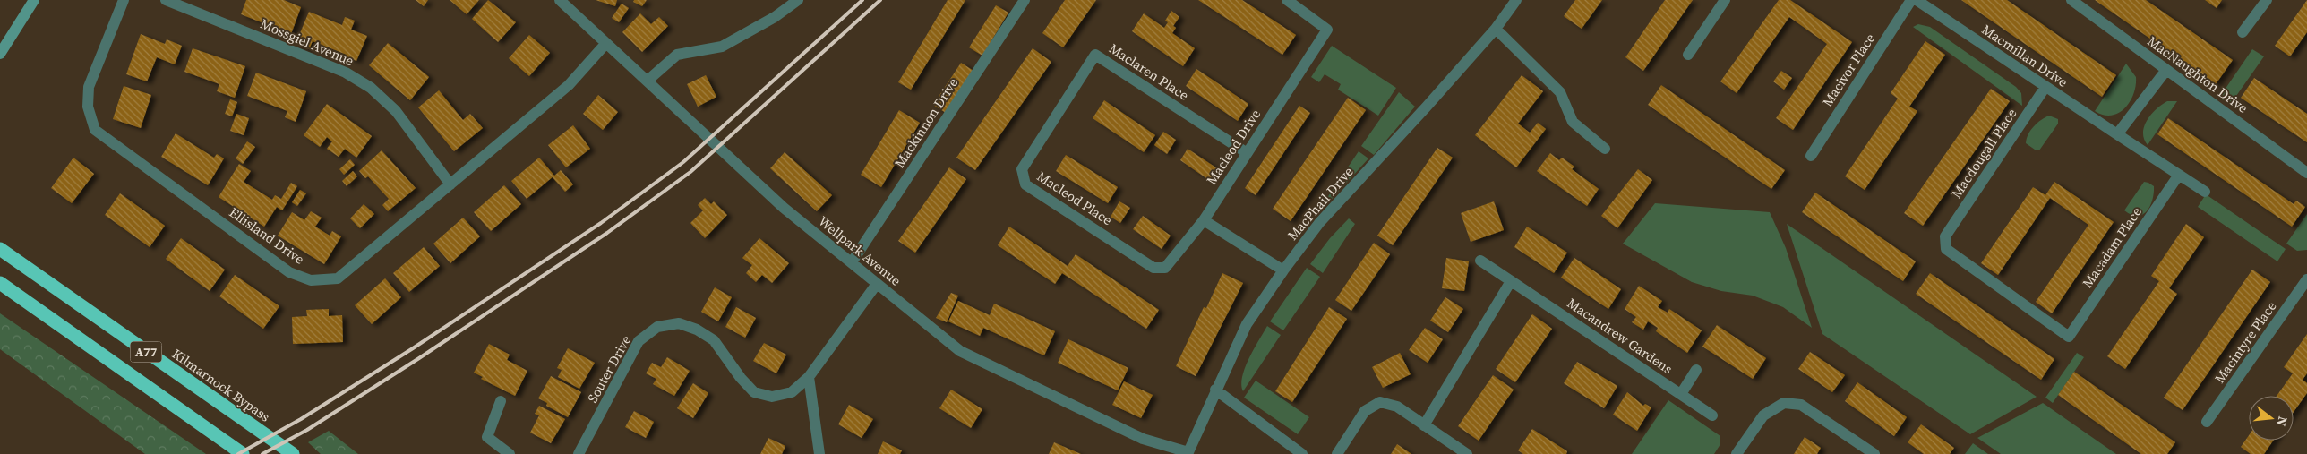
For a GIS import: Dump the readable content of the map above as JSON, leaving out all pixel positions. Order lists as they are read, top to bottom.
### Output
{
  "streets": {
    "highway": ["A77", "Kilmarnock Bypass"],
    "street": [
      "Mossgiel Avenue",
      "Macmillan Drive",
      "Macivor Place",
      "Maclaren Place",
      "MacNaughton Drive",
      "Mackinnon Drive",
      "Macleod Drive",
      "Macdougall Place",
      "Macleod Place",
      "MacPhail Drive",
      "Ellisland Drive",
      "Macadam Place",
      "Wellpark Avenue",
      "Macandrew Gardens",
      "Macintyre Place",
      "Souter Drive"
    ]
  },
  "crossings": [
    ["Mossgiel Avenue", "Ellisland Drive"],
    ["Macmillan Drive", "Macdougall Place"],
    ["Macmillan Drive", "Macadam Place"],
    ["Maclaren Place", "Macleod Drive"],
    ["Maclaren Place", "Macleod Place"],
    ["Mackinnon Drive", "Wellpark Avenue"],
    ["Macleod Drive", "Macleod Place"],
    ["Macdougall Place", "Macadam Place"],
    ["MacPhail Drive", "Wellpark Avenue"],
    ["Ellisland Drive", "Wellpark Avenue"],
    ["Wellpark Avenue", "Souter Drive"]
  ],
  "north": "right"
}
